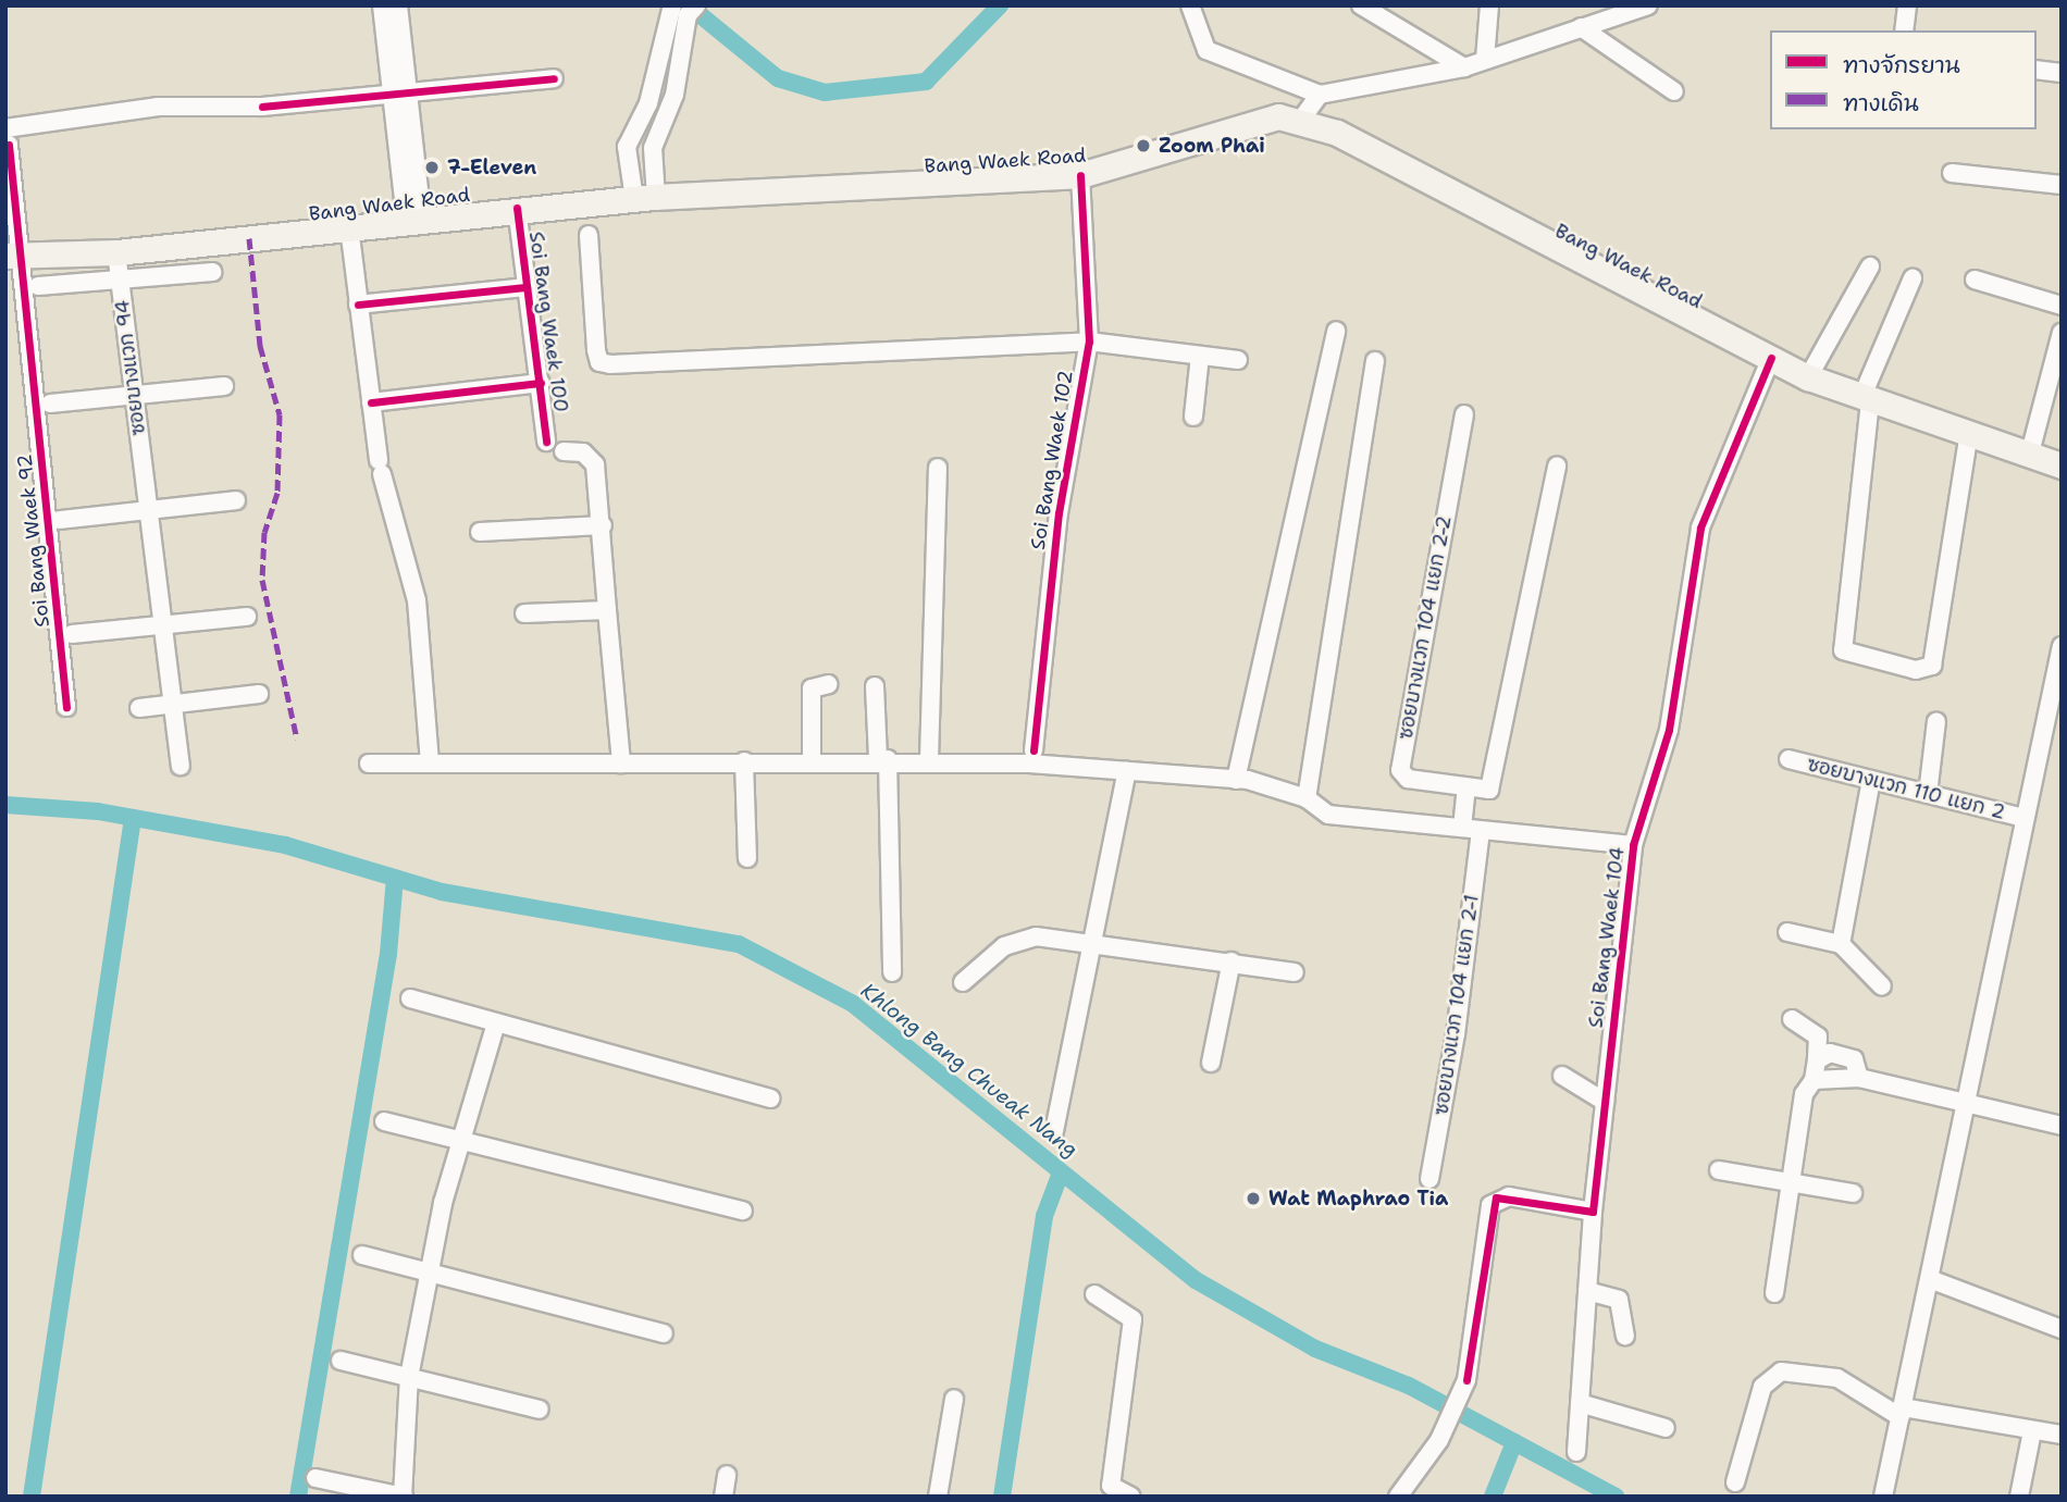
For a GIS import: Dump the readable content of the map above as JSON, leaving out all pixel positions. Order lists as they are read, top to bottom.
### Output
{
  "streets": {
    "main road": ["Bang Waek Road"],
    "street": [
      "Soi Bang Waek 100",
      "ซอยบางแวก 94",
      "Soi Bang Waek 102",
      "Soi Bang Waek 92",
      "ซอยบางแวก 104 แยก 2-2",
      "ซอยบางแวก 110 แยก 2",
      "Soi Bang Waek 104",
      "ซอยบางแวก 104 แยก 2-1"
    ]
  },
  "crossings": [
    ["Bang Waek Road", "Soi Bang Waek 100"],
    ["Bang Waek Road", "ซอยบางแวก 94"],
    ["Bang Waek Road", "Soi Bang Waek 102"],
    ["Bang Waek Road", "Soi Bang Waek 92"],
    ["Bang Waek Road", "Soi Bang Waek 104"]
  ],
  "water": ["Khlong Bang Chueak Nang"],
  "places": ["Zoom Phai", "7-Eleven", "Wat Maphrao Tia"],
  "legend": ["ทางจักรยาน", "ทางเดิน"]
}
